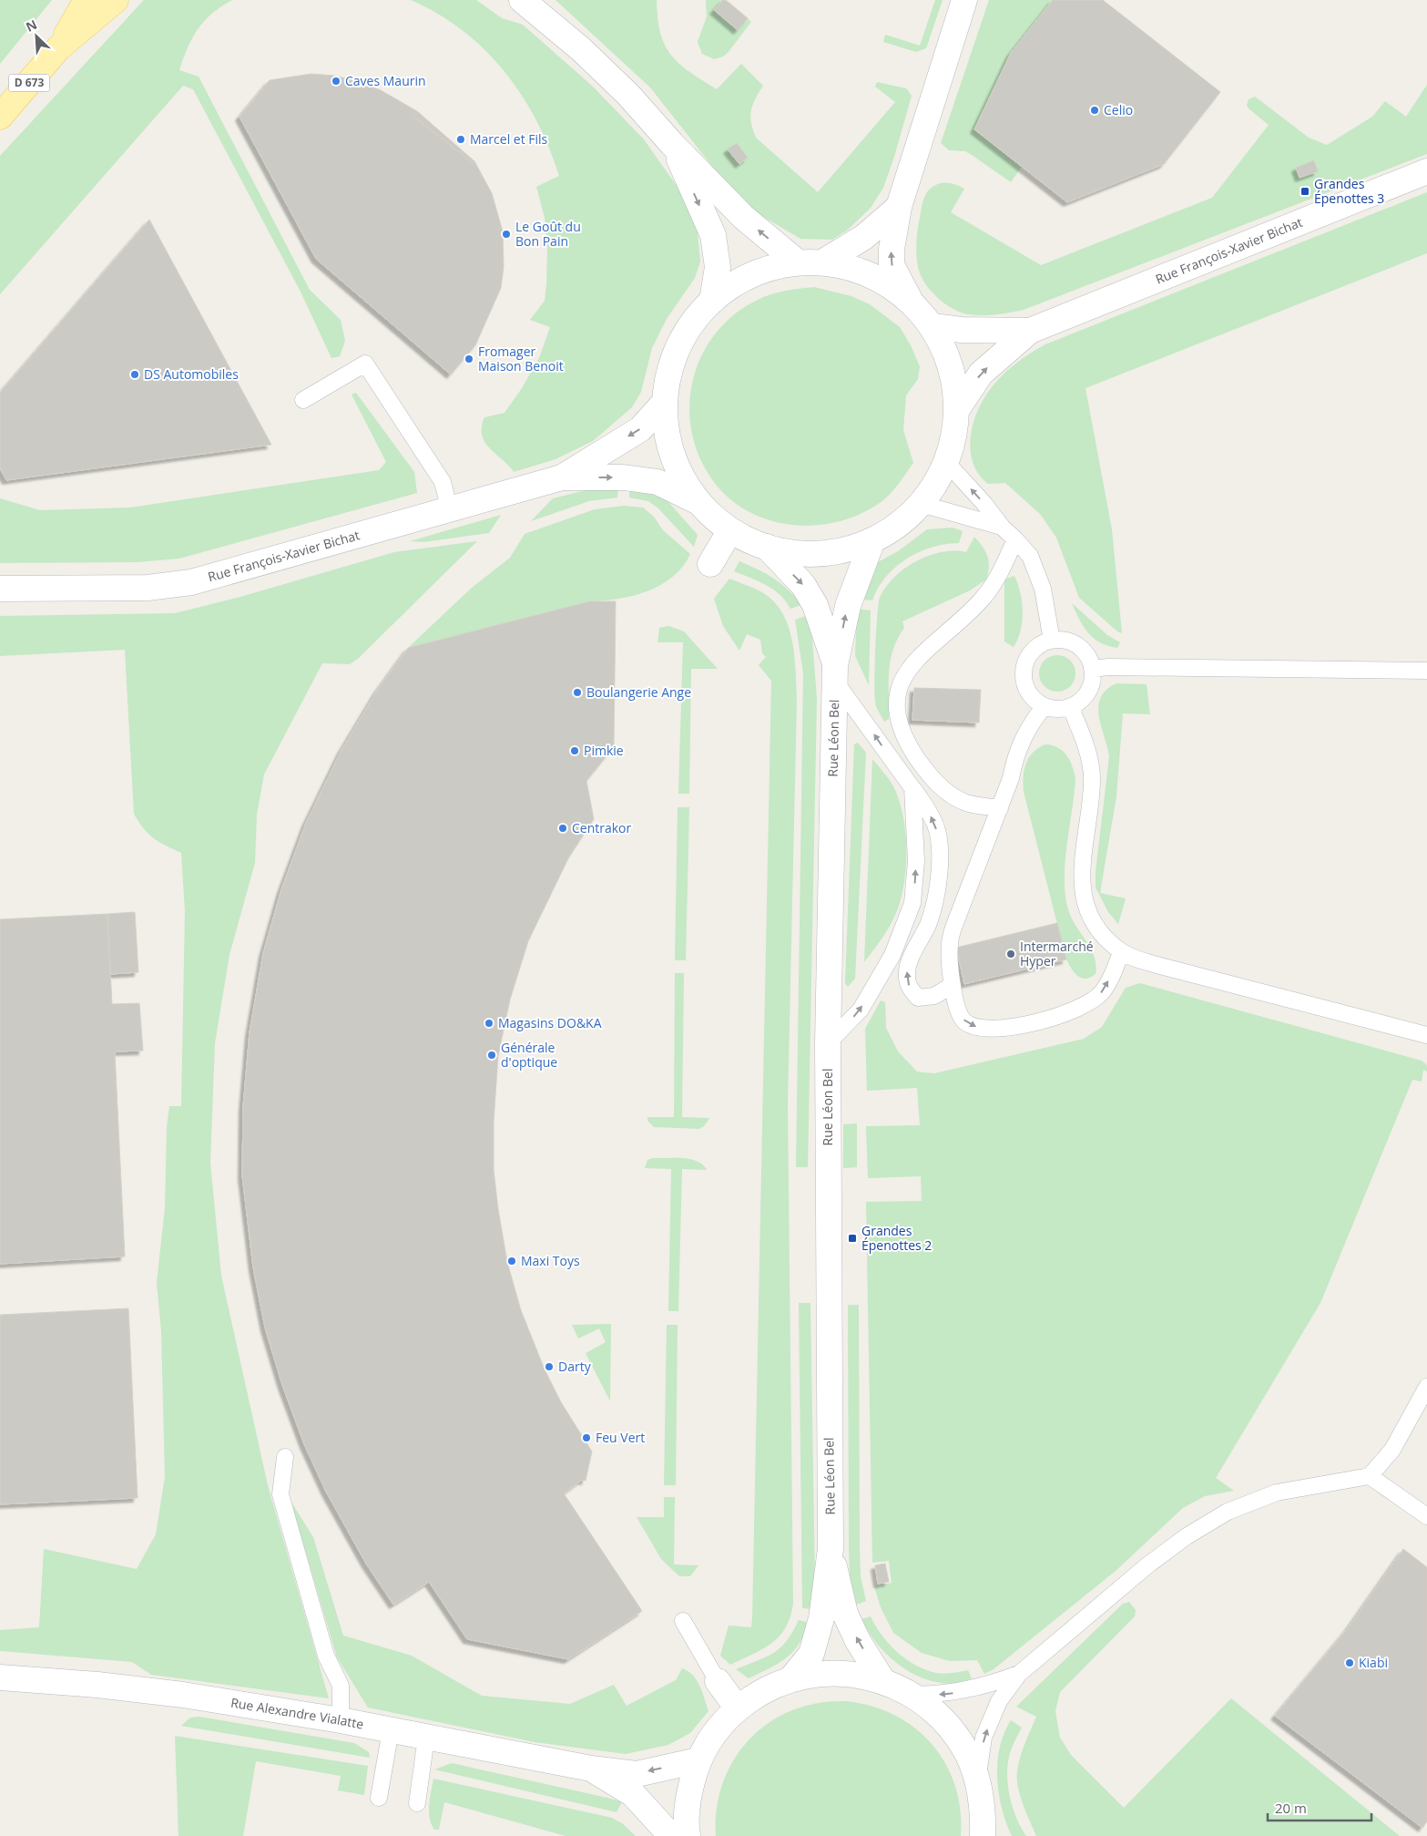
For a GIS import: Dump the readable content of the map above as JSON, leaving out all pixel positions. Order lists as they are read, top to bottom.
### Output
{
  "streets": {
    "main road": ["D 673"],
    "street": ["Rue François-Xavier Bichat", "Rue Léon Bel", "Rue Alexandre Vialatte"]
  },
  "places": {
    "other": [
      "Caves Maurin",
      "Celio",
      "Marcel et Fils",
      "Le Goût du Bon Pain",
      "Fromager Maison Benoit",
      "DS Automobiles",
      "Boulangerie Ange",
      "Pimkie",
      "Centrakor",
      "Intermarché Hyper",
      "Magasins DO&KA",
      "Générale d'optique",
      "Maxi Toys",
      "Darty",
      "Feu Vert",
      "Kiabi"
    ],
    "transit": ["Grandes Épenottes 3", "Grandes Épenottes 2"]
  },
  "scale_bar": "20 m",
  "north": "top left"
}
